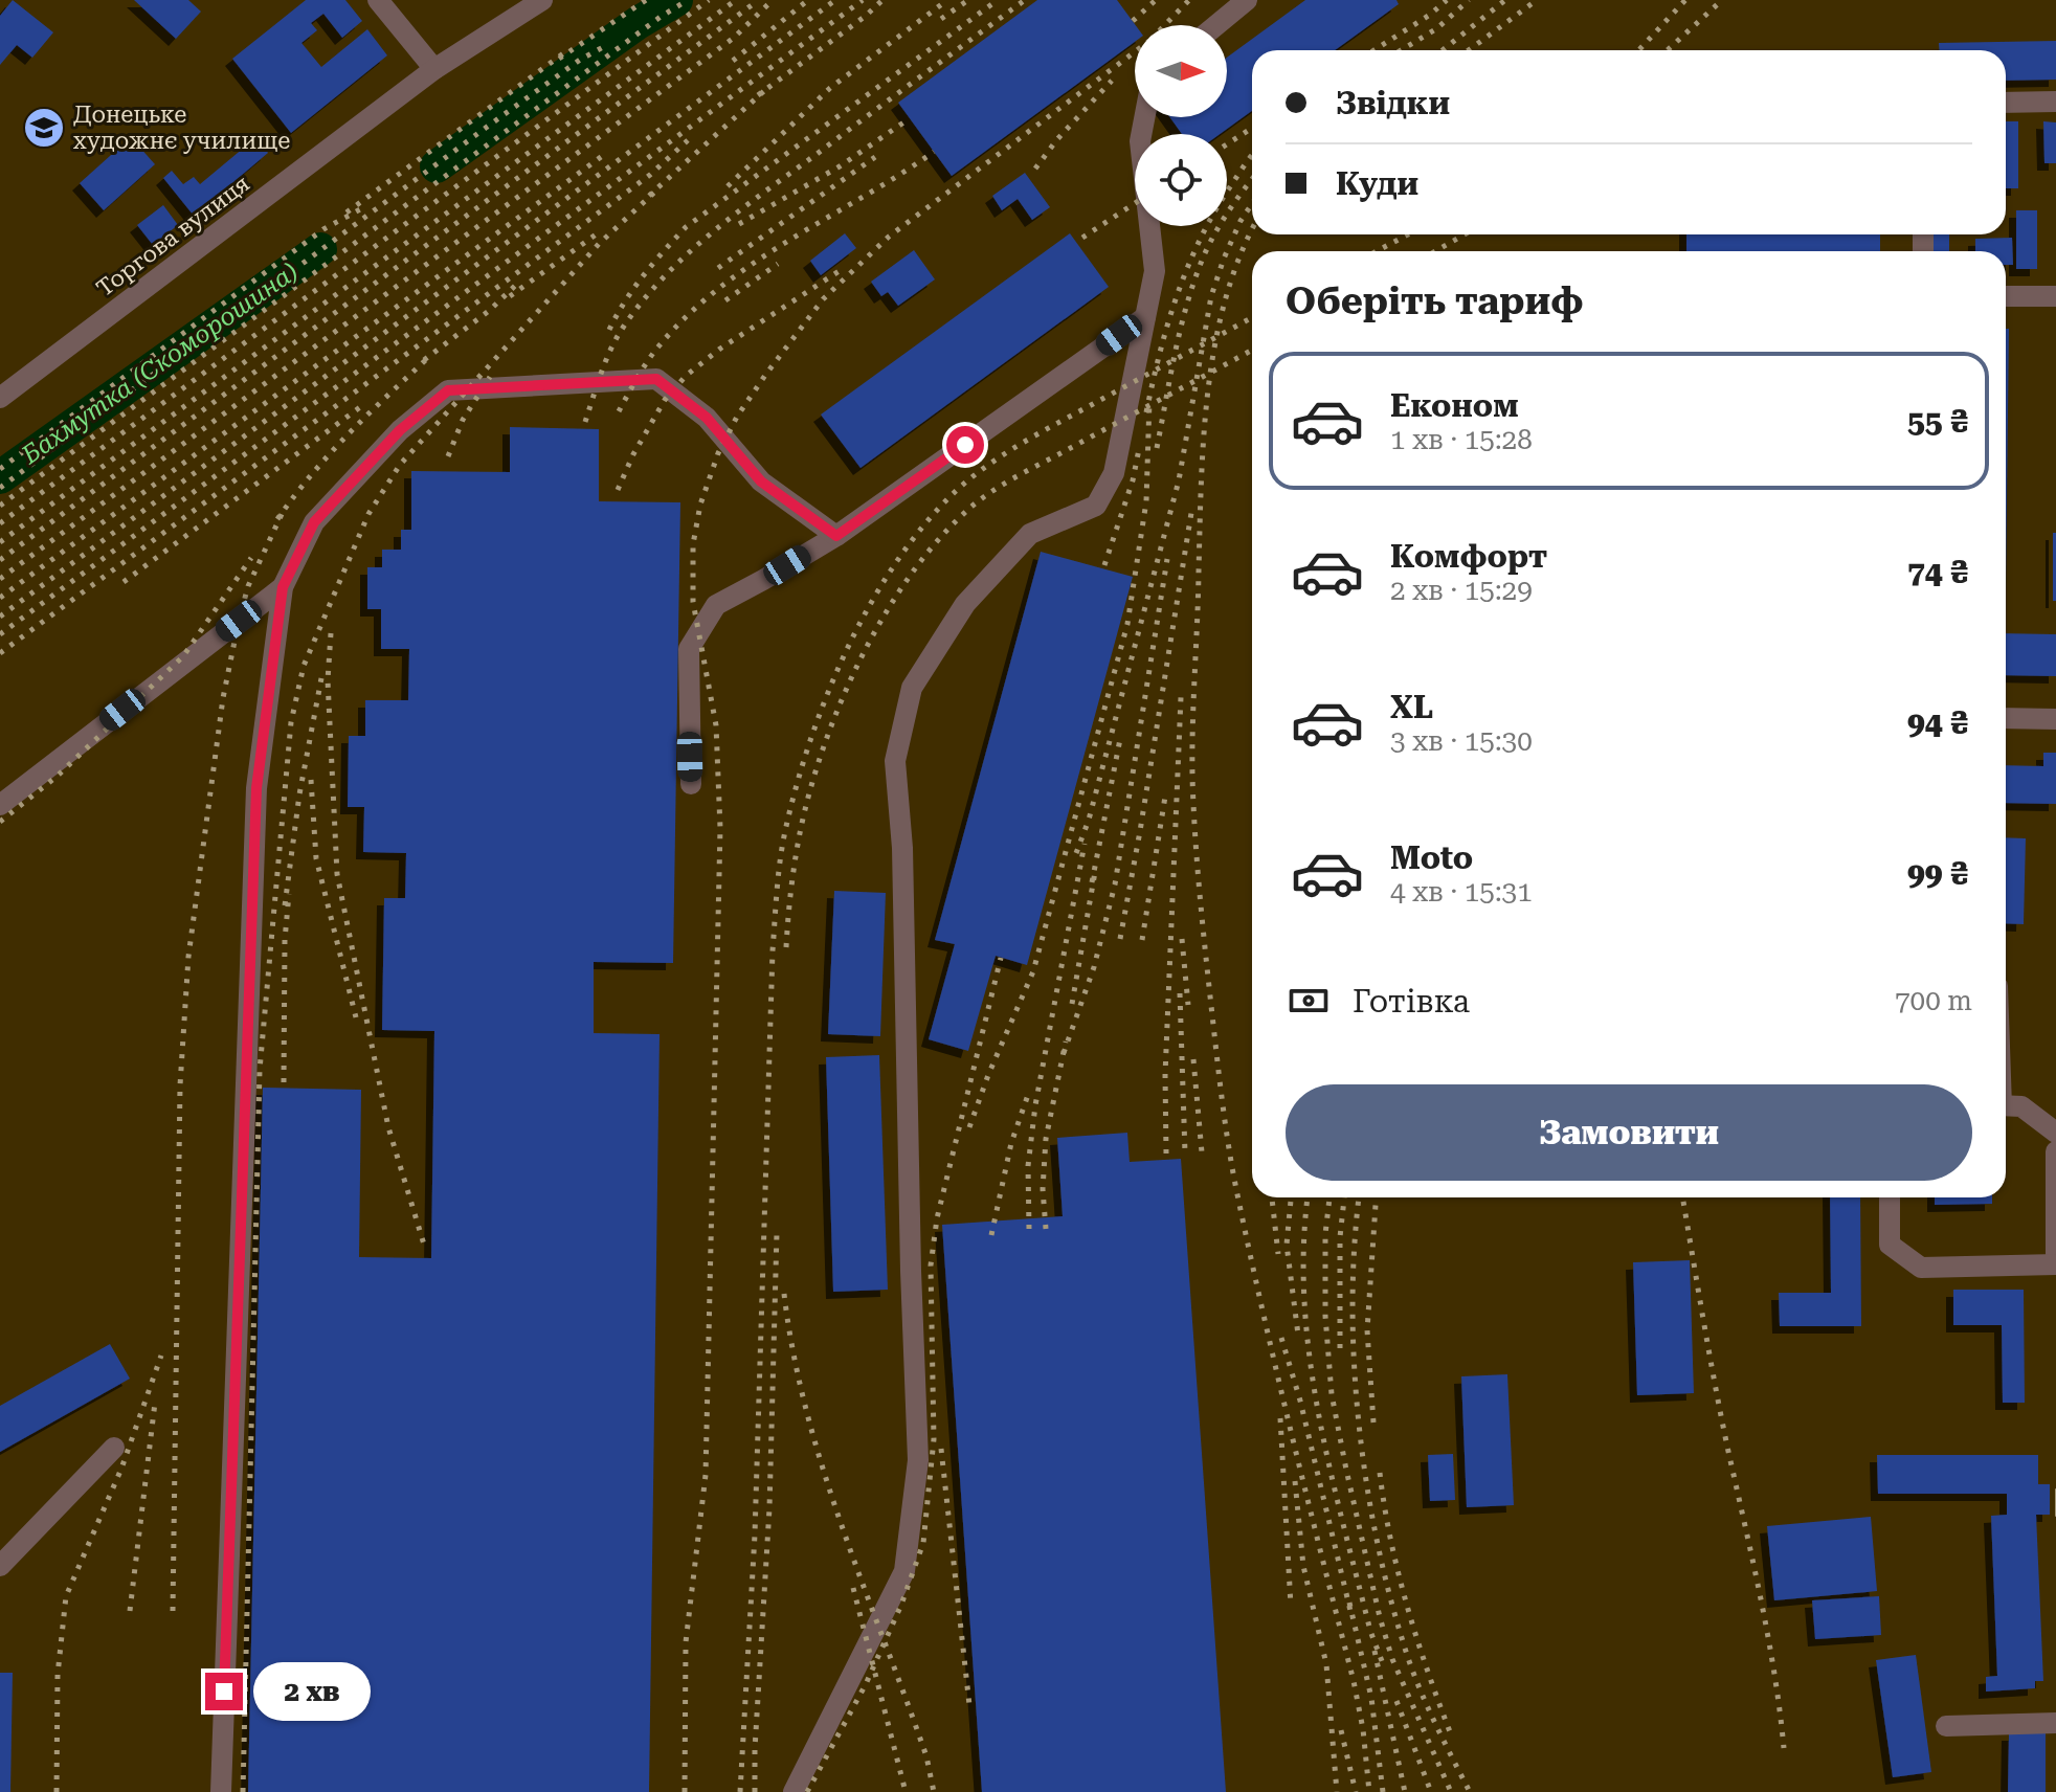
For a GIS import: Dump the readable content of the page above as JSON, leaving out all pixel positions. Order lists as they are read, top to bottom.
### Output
{
  "streets": {
    "street": ["Торгова вулиця"]
  },
  "water": ["Бахмутка (Скоморошина)"],
  "places": {
    "school or university": ["Донецьке художнє училище"]
  },
  "north": "right",
  "page": {
    "banner": ["Звідки", "Куди"],
    "heading": "Оберіть тариф",
    "list": [
      {
        "name": "Економ",
        "note": "1 хв · 15:28",
        "value": "55 ₴"
      },
      {
        "name": "Комфорт",
        "note": "2 хв · 15:29",
        "value": "74 ₴"
      },
      {
        "name": "XL",
        "note": "3 хв · 15:30",
        "value": "94 ₴"
      },
      {
        "name": "Moto",
        "note": "4 хв · 15:31",
        "value": "99 ₴"
      }
    ],
    "pay": ["Готівка", "700 m"],
    "buttons": "Замовити",
    "bubble": "2 хв"
  }
}
